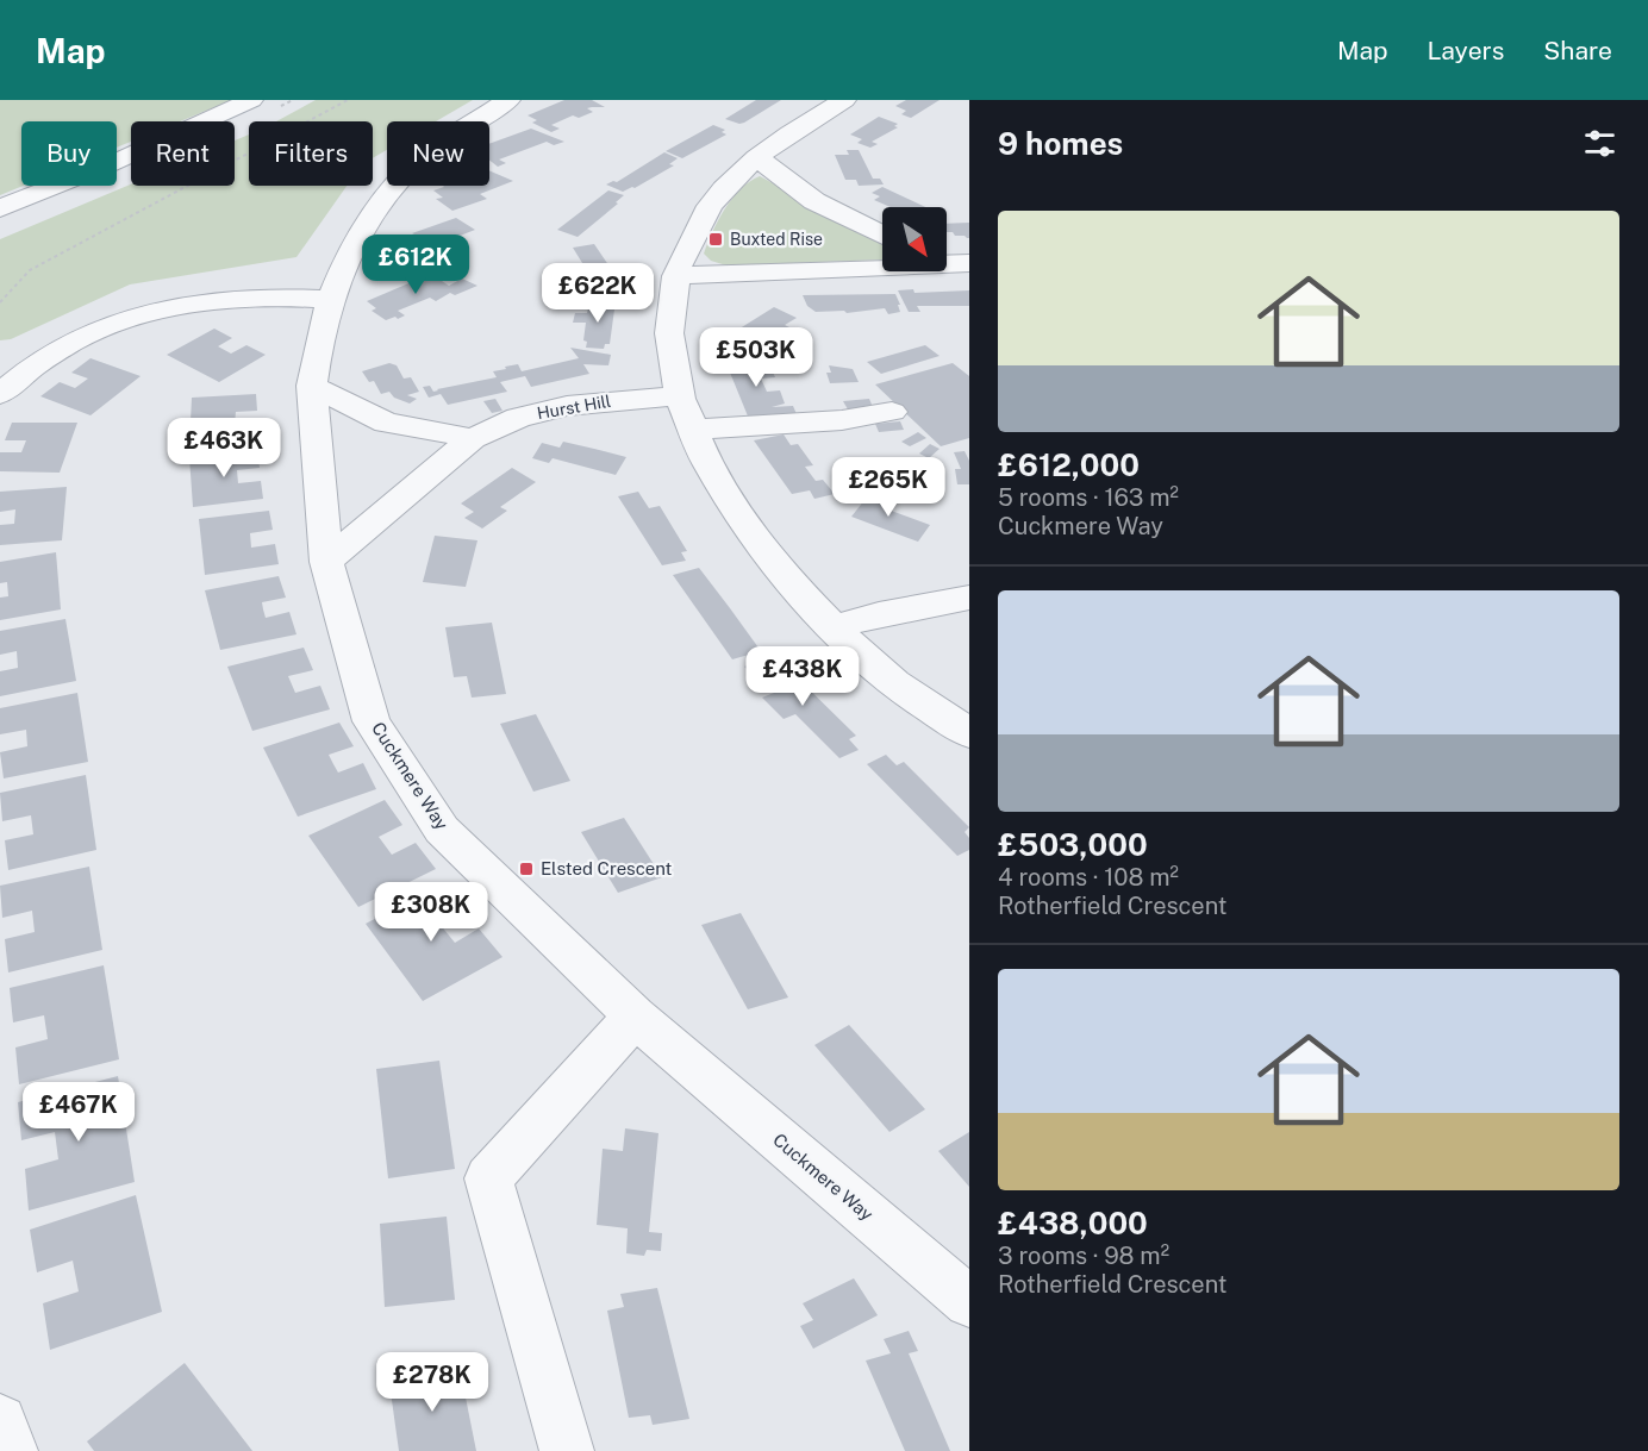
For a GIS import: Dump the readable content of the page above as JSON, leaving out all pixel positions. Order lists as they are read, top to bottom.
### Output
{
  "streets": {
    "street": ["Hurst Hill", "Cuckmere Way"]
  },
  "crossings": [
    ["Hurst Hill", "Cuckmere Way"]
  ],
  "places": {
    "transit": ["Buxted Rise", "Elsted Crescent"]
  },
  "north": "bottom right",
  "page": {
    "header": "Map",
    "nav": ["Map", "Layers", "Share"],
    "heading": "9 homes",
    "chip": [
      "Buy",
      "Rent",
      "Filters",
      "New"
    ],
    "list": [
      {
        "name": "£612,000",
        "note": "5 rooms · 163 m² · Cuckmere Way"
      },
      {
        "name": "£503,000",
        "note": "4 rooms · 108 m² · Rotherfield Crescent"
      },
      {
        "name": "£438,000",
        "note": "3 rooms · 98 m² · Rotherfield Crescent"
      }
    ],
    "price": [
      "£612K",
      "£622K",
      "£503K",
      "£463K",
      "£265K",
      "£438K",
      "£308K",
      "£467K",
      "£278K"
    ]
  }
}
